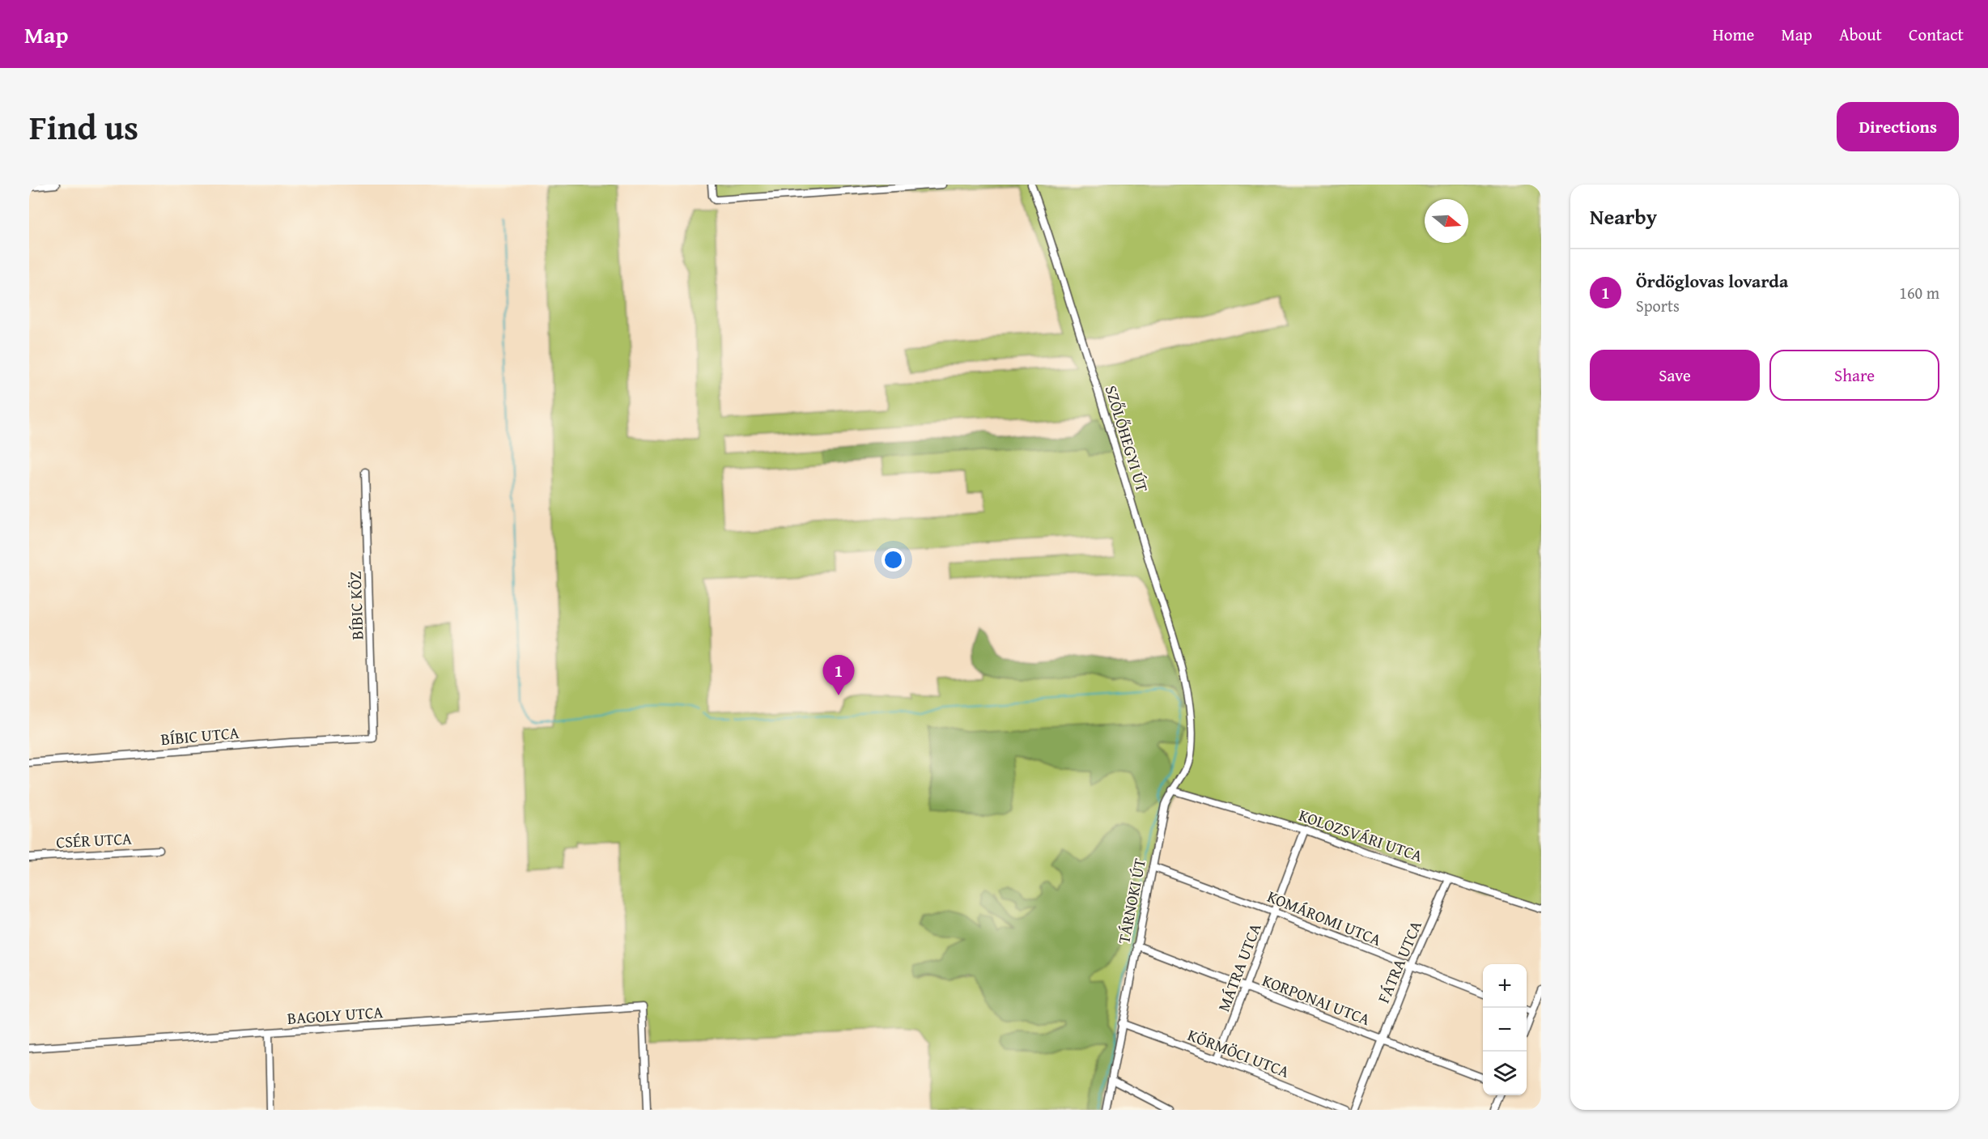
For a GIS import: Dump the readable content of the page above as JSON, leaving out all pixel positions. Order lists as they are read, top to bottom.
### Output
{
  "streets": {
    "street": [
      "SZŐLŐHEGYI ÚT",
      "BÍBIC KÖZ",
      "BÍBIC UTCA",
      "KOLOZSVÁRI UTCA",
      "CSÉR UTCA",
      "TÁRNOKI ÚT",
      "KOMÁROMI UTCA",
      "FÁTRA UTCA",
      "MÁTRA UTCA",
      "KORPONAI UTCA",
      "BAGOLY UTCA",
      "KÖRMÖCI UTCA"
    ]
  },
  "crossings": [
    ["SZŐLŐHEGYI ÚT", "TÁRNOKI ÚT"],
    ["BÍBIC KÖZ", "BÍBIC UTCA"],
    ["KOLOZSVÁRI UTCA", "TÁRNOKI ÚT"],
    ["KOLOZSVÁRI UTCA", "FÁTRA UTCA"],
    ["KOLOZSVÁRI UTCA", "MÁTRA UTCA"],
    ["TÁRNOKI ÚT", "KOMÁROMI UTCA"],
    ["TÁRNOKI ÚT", "KORPONAI UTCA"],
    ["TÁRNOKI ÚT", "KÖRMÖCI UTCA"],
    ["KOMÁROMI UTCA", "FÁTRA UTCA"],
    ["KOMÁROMI UTCA", "MÁTRA UTCA"],
    ["FÁTRA UTCA", "KORPONAI UTCA"],
    ["MÁTRA UTCA", "KORPONAI UTCA"],
    ["MÁTRA UTCA", "KÖRMÖCI UTCA"]
  ],
  "north": "right",
  "page": {
    "header": "Map",
    "nav": [
      "Home",
      "Map",
      "About",
      "Contact"
    ],
    "title": "Find us",
    "buttons": [
      "Directions",
      ["Save", "Share"]
    ],
    "heading": "Nearby",
    "list": [
      {
        "mark": "1",
        "name": "Ördöglovas lovarda",
        "note": "Sports",
        "value": "160 m"
      }
    ],
    "pins": "1",
    "map_buttons": ["+", "−"]
  }
}
